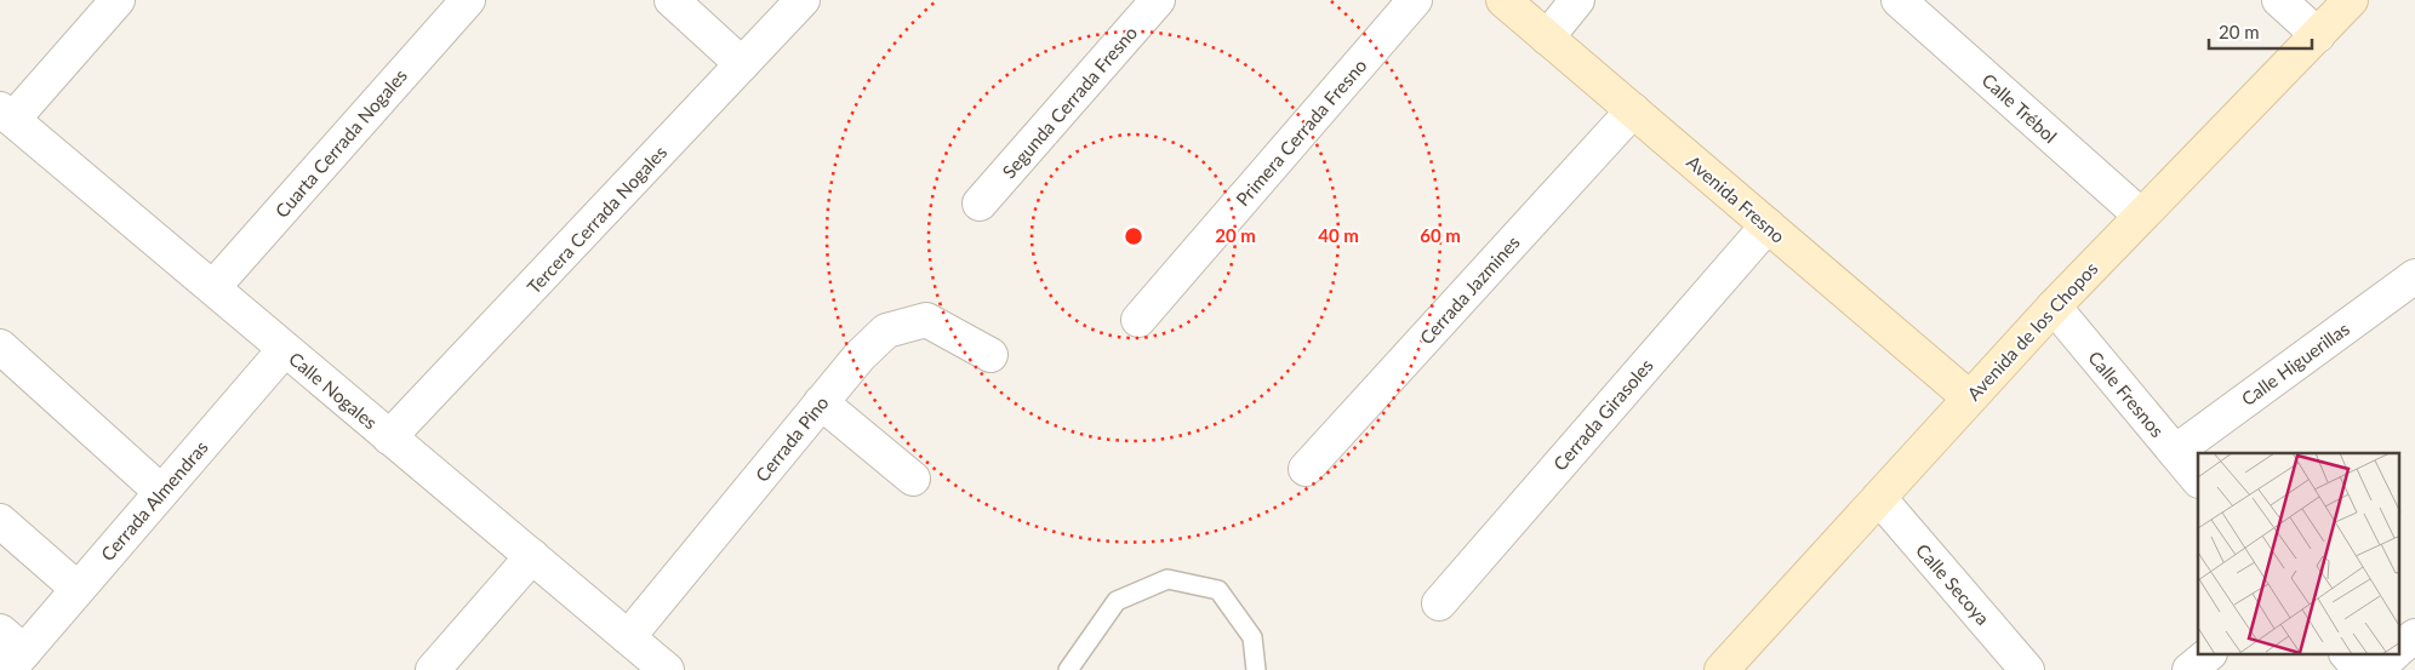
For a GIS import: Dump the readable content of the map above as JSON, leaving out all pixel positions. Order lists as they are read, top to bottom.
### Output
{
  "streets": {
    "street": [
      "Segunda Cerrada Fresno",
      "Calle Trébol",
      "Primera Cerrada Fresno",
      "Cuarta Cerrada Nogales",
      "Avenida Fresno",
      "Tercera Cerrada Nogales",
      "Cerrada Jazmines",
      "Avenida de los Chopos",
      "Calle Higuerillas",
      "Calle Nogales",
      "Calle Fresnos",
      "Cerrada Girasoles",
      "Cerrada Pino",
      "Cerrada Almendras",
      "Calle Secoya"
    ]
  },
  "crossings": [
    ["Calle Trébol", "Avenida de los Chopos"],
    ["Cuarta Cerrada Nogales", "Calle Nogales"],
    ["Avenida Fresno", "Cerrada Jazmines"],
    ["Avenida Fresno", "Avenida de los Chopos"],
    ["Avenida Fresno", "Cerrada Girasoles"],
    ["Tercera Cerrada Nogales", "Calle Nogales"],
    ["Avenida de los Chopos", "Calle Fresnos"],
    ["Avenida de los Chopos", "Calle Secoya"],
    ["Calle Higuerillas", "Calle Fresnos"],
    ["Calle Nogales", "Cerrada Pino"],
    ["Calle Nogales", "Cerrada Almendras"]
  ],
  "scale_bar": "20 m",
  "rings": ["20 m", "40 m", "60 m"]
}
